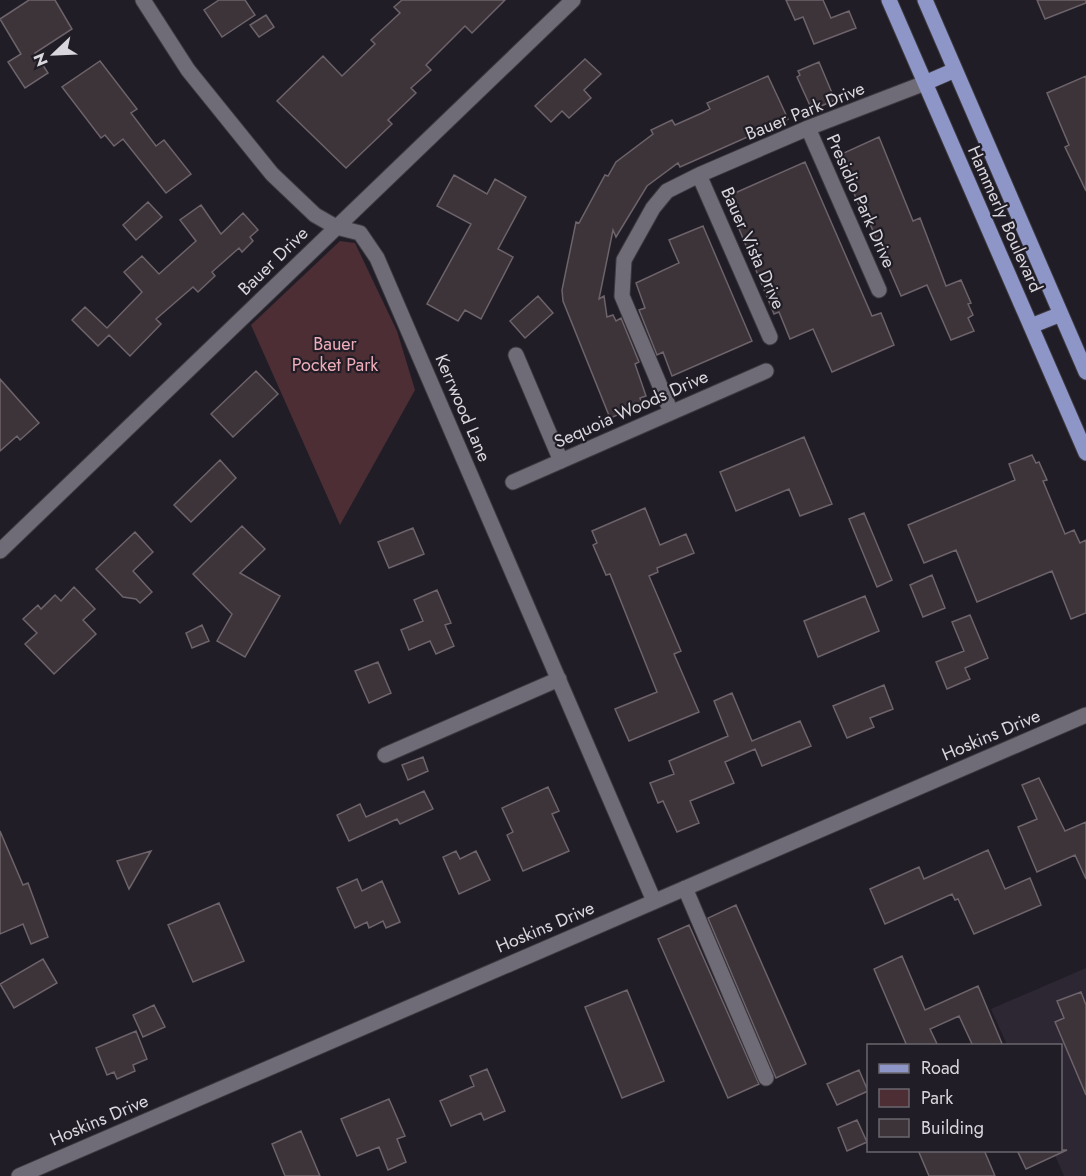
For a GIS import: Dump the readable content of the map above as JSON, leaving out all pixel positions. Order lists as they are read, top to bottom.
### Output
{
  "streets": {
    "main road": ["Hammerly Boulevard"],
    "street": [
      "Bauer Park Drive",
      "Presidio Park Drive",
      "Bauer Vista Drive",
      "Bauer Drive",
      "Kerrwood Lane",
      "Sequoia Woods Drive",
      "Hoskins Drive"
    ]
  },
  "crossings": [
    ["Bauer Park Drive", "Presidio Park Drive"],
    ["Bauer Park Drive", "Hammerly Boulevard"],
    ["Bauer Park Drive", "Bauer Vista Drive"],
    ["Bauer Park Drive", "Sequoia Woods Drive"],
    ["Bauer Drive", "Kerrwood Lane"],
    ["Kerrwood Lane", "Hoskins Drive"]
  ],
  "parks": ["Bauer Pocket Park"],
  "legend": ["Road", "Park", "Building"],
  "north": "bottom left"
}
